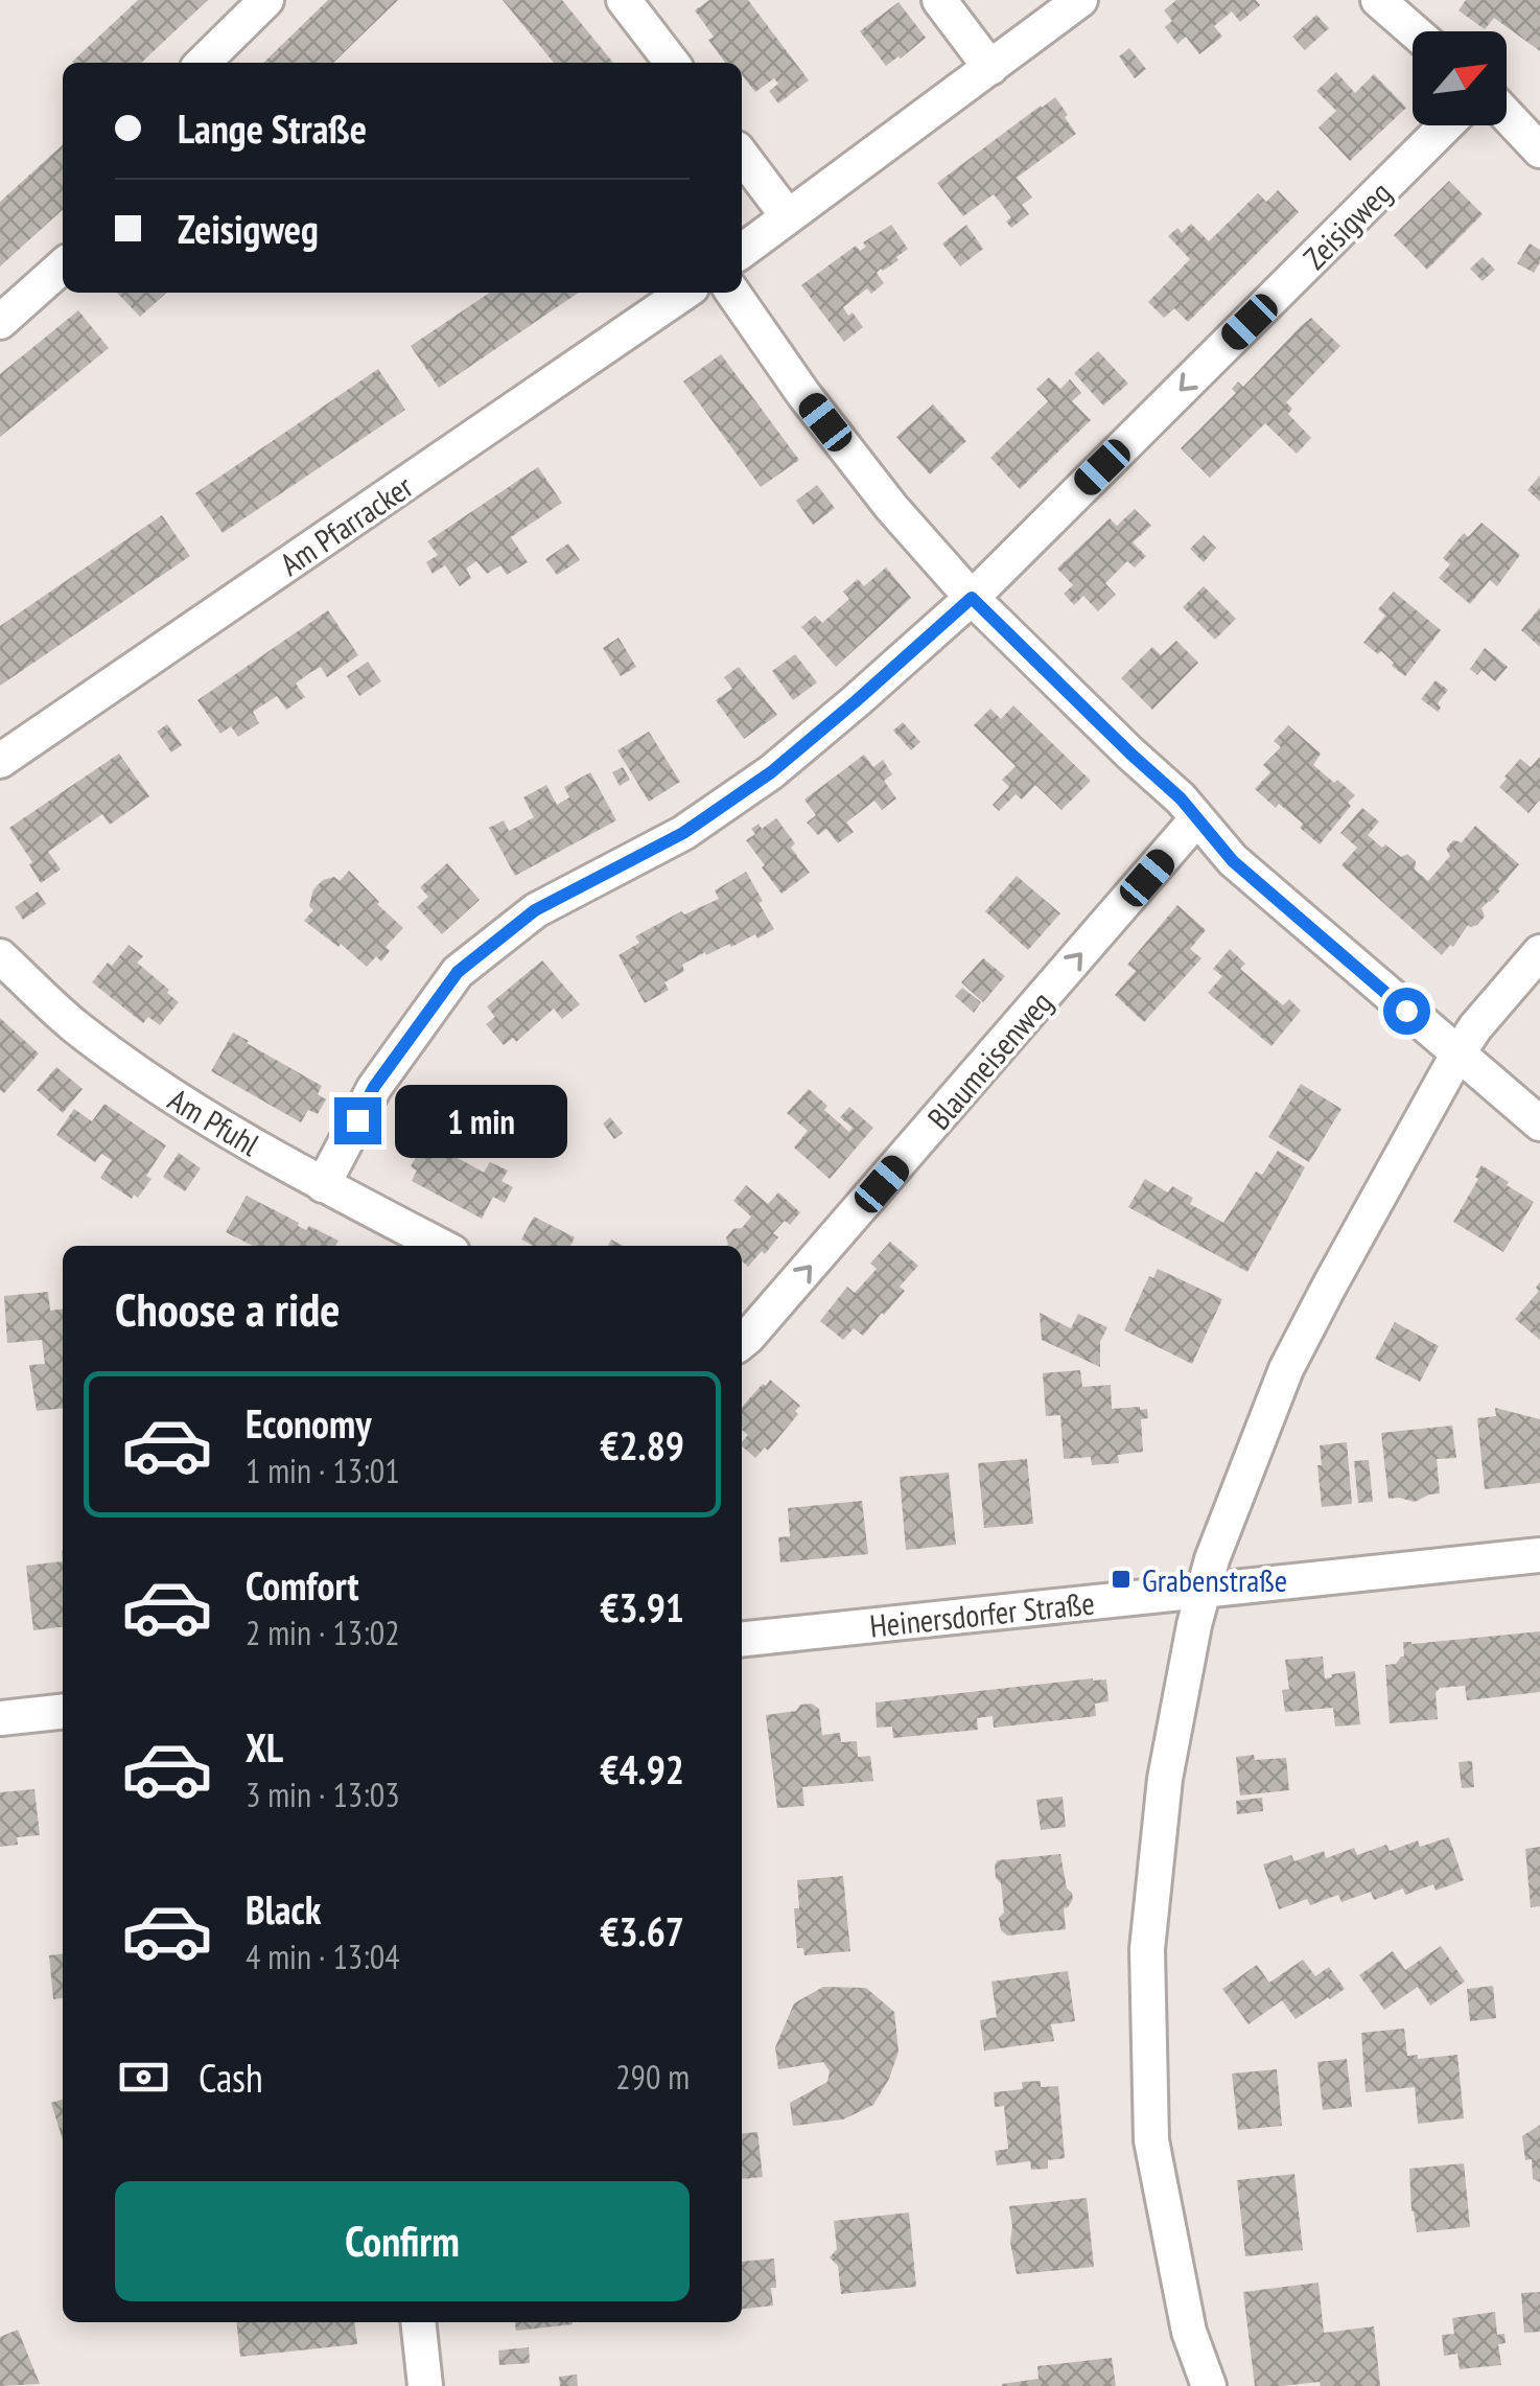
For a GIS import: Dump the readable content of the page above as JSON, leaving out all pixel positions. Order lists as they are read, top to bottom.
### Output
{
  "streets": {
    "street": [
      "Zeisigweg",
      "Am Pfarracker",
      "Blaumeisenweg",
      "Am Pfuhl",
      "Heinersdorfer Straße"
    ]
  },
  "crossings": [
    ["Zeisigweg", "Am Pfuhl"]
  ],
  "one_way": ["Zeisigweg", "Blaumeisenweg"],
  "places": {
    "transit": ["Grabenstraße"]
  },
  "north": "top right",
  "page": {
    "banner": ["Lange Straße", "Zeisigweg"],
    "bubble": "1 min",
    "heading": "Choose a ride",
    "list": [
      {
        "name": "Economy",
        "note": "1 min · 13:01",
        "value": "€2.89"
      },
      {
        "name": "Comfort",
        "note": "2 min · 13:02",
        "value": "€3.91"
      },
      {
        "name": "XL",
        "note": "3 min · 13:03",
        "value": "€4.92"
      },
      {
        "name": "Black",
        "note": "4 min · 13:04",
        "value": "€3.67"
      }
    ],
    "pay": ["Cash", "290 m"],
    "buttons": "Confirm"
  }
}
